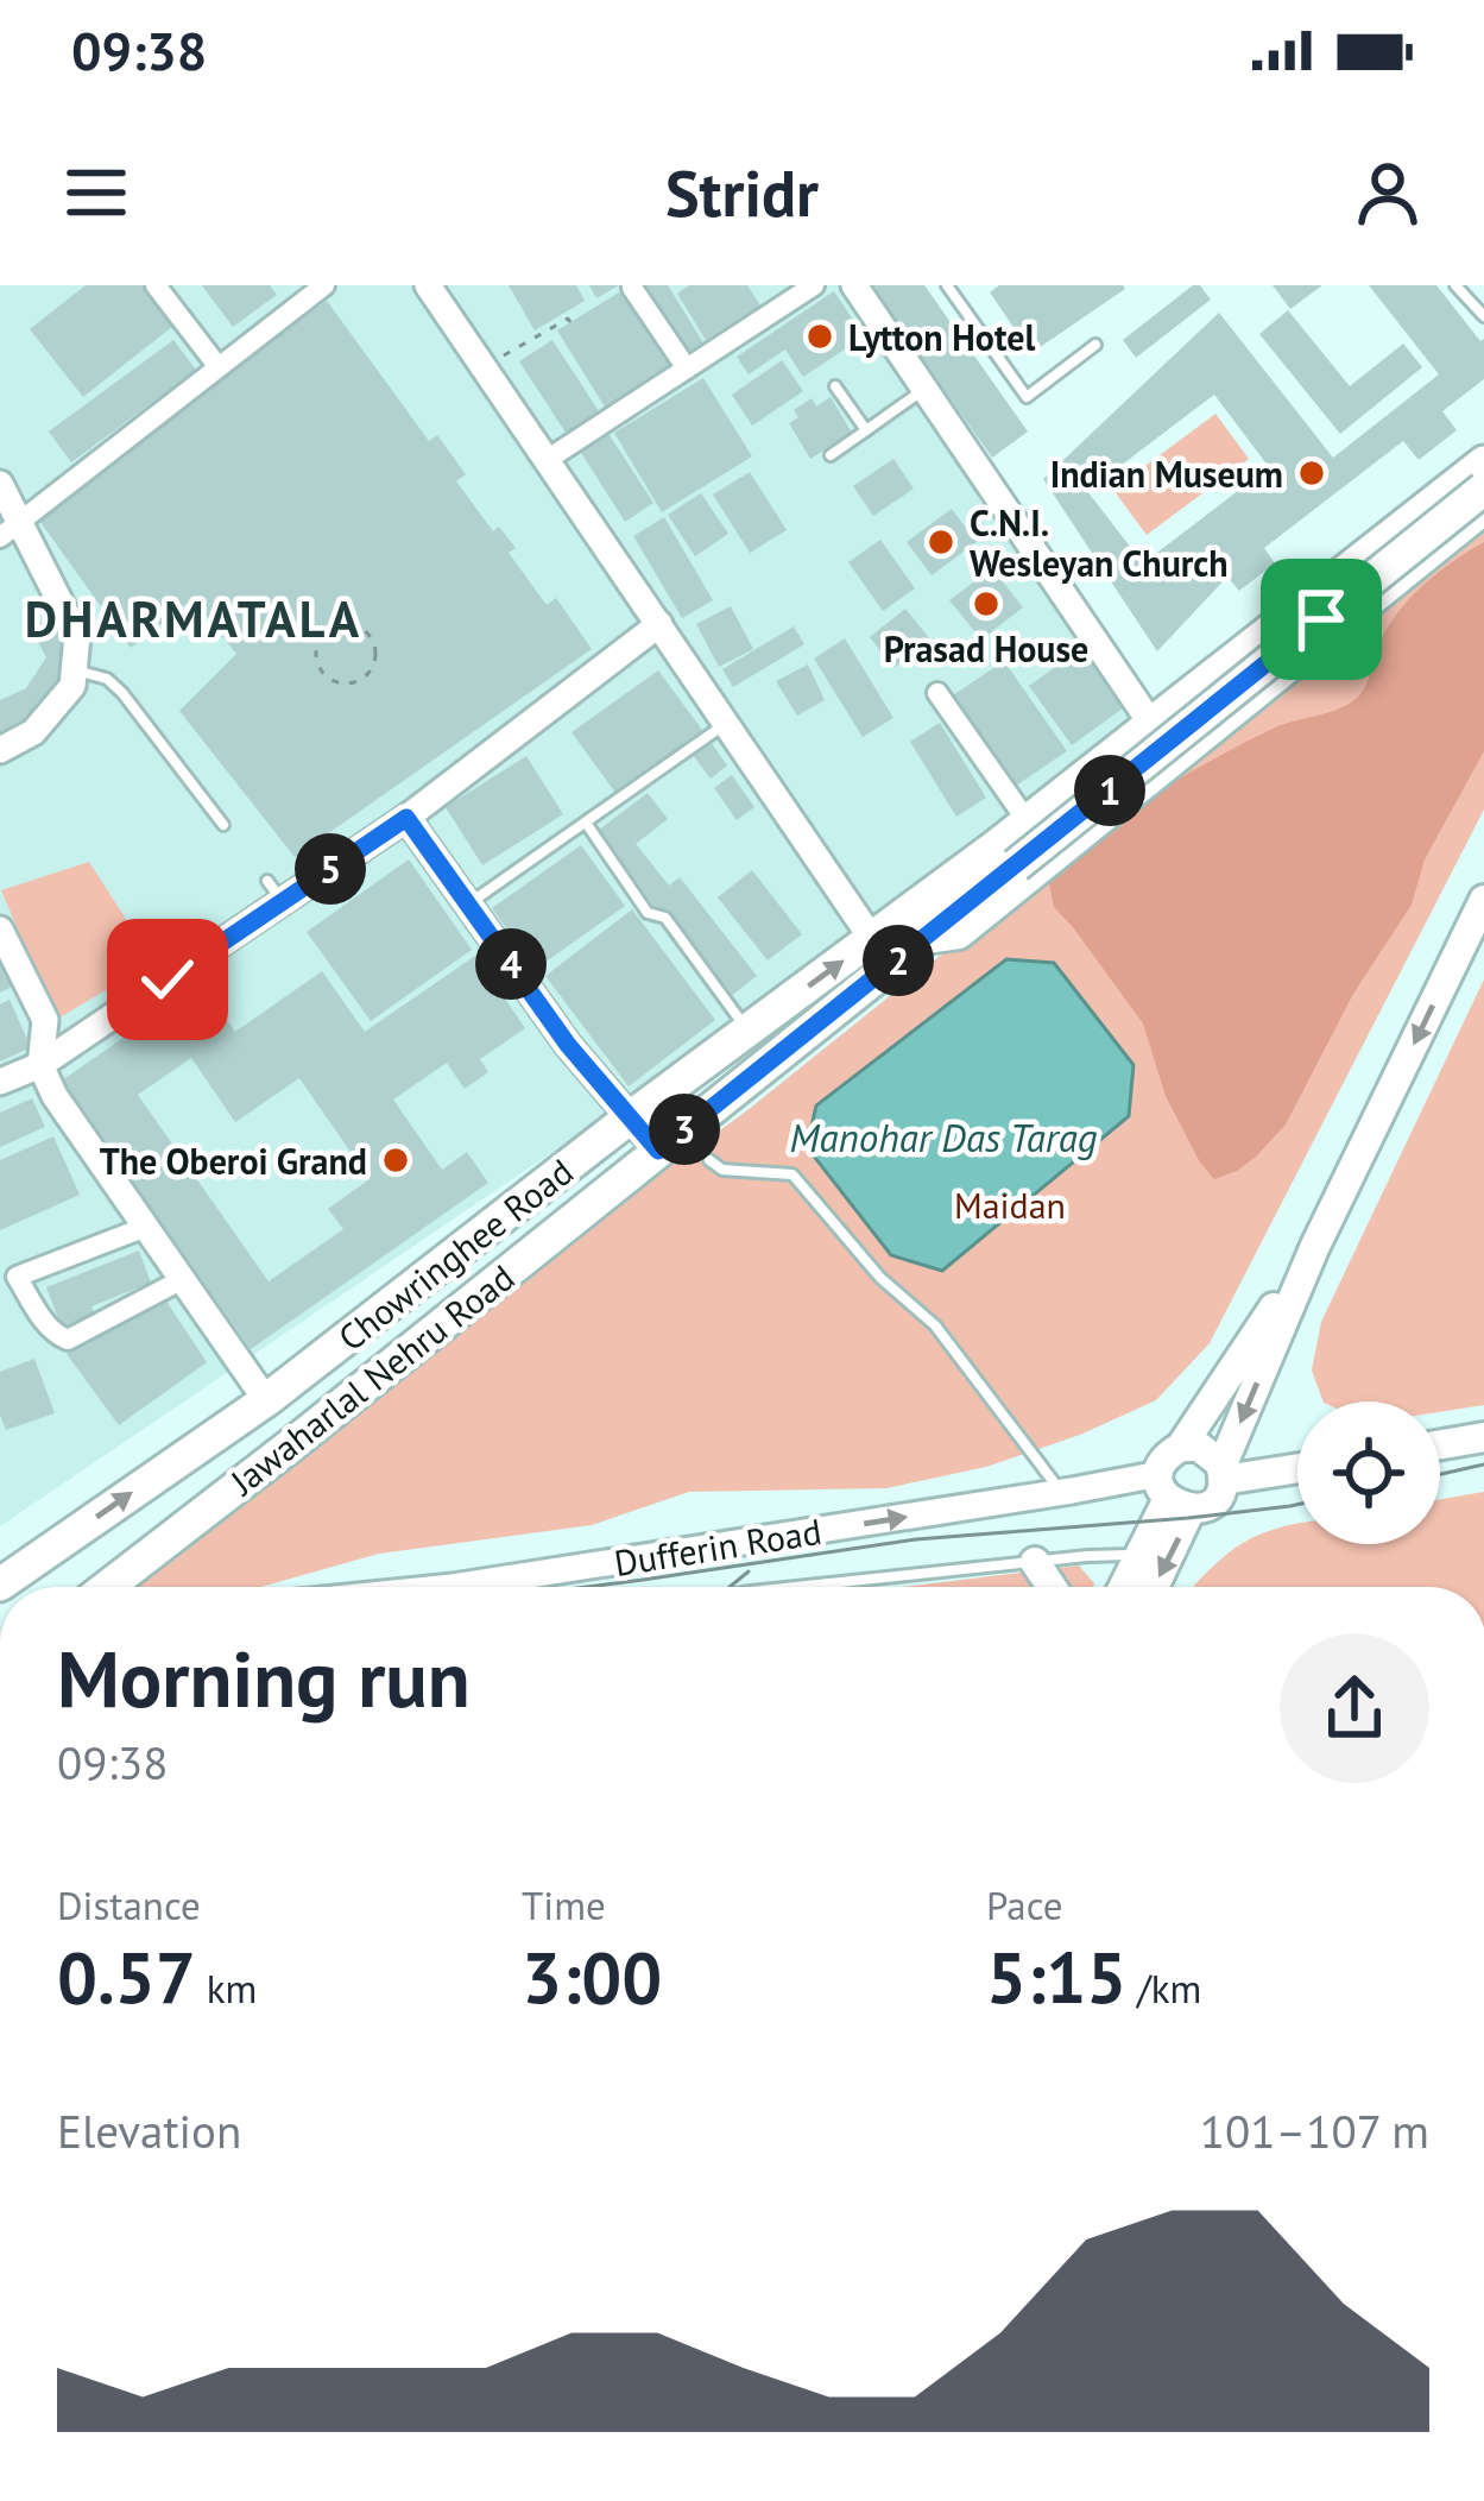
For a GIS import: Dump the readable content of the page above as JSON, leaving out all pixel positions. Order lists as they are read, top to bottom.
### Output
{
  "streets": {
    "main road": ["Chowringhee Road", "Jawaharlal Nehru Road"],
    "street": ["Dufferin Road"]
  },
  "one_way": ["Dufferin Road"],
  "districts": ["DHARMATALA"],
  "water": ["Manohar Das Tarag"],
  "parks": ["Maidan"],
  "places": [
    "Lytton Hotel",
    "Indian Museum",
    "C.N.I. Wesleyan Church",
    "Prasad House",
    "The Oberoi Grand"
  ],
  "page": {
    "status": "09:38",
    "header": "Stridr",
    "pins": [
      "1",
      "5",
      "2",
      "4",
      "3"
    ],
    "heading": ["Morning run", "09:38"],
    "stats": [
      ["Distance", "0.57 km"],
      ["Time", "3:00"],
      ["Pace", "5:15 /km"]
    ],
    "chart": ["Elevation", "101–107 m"]
  }
}
